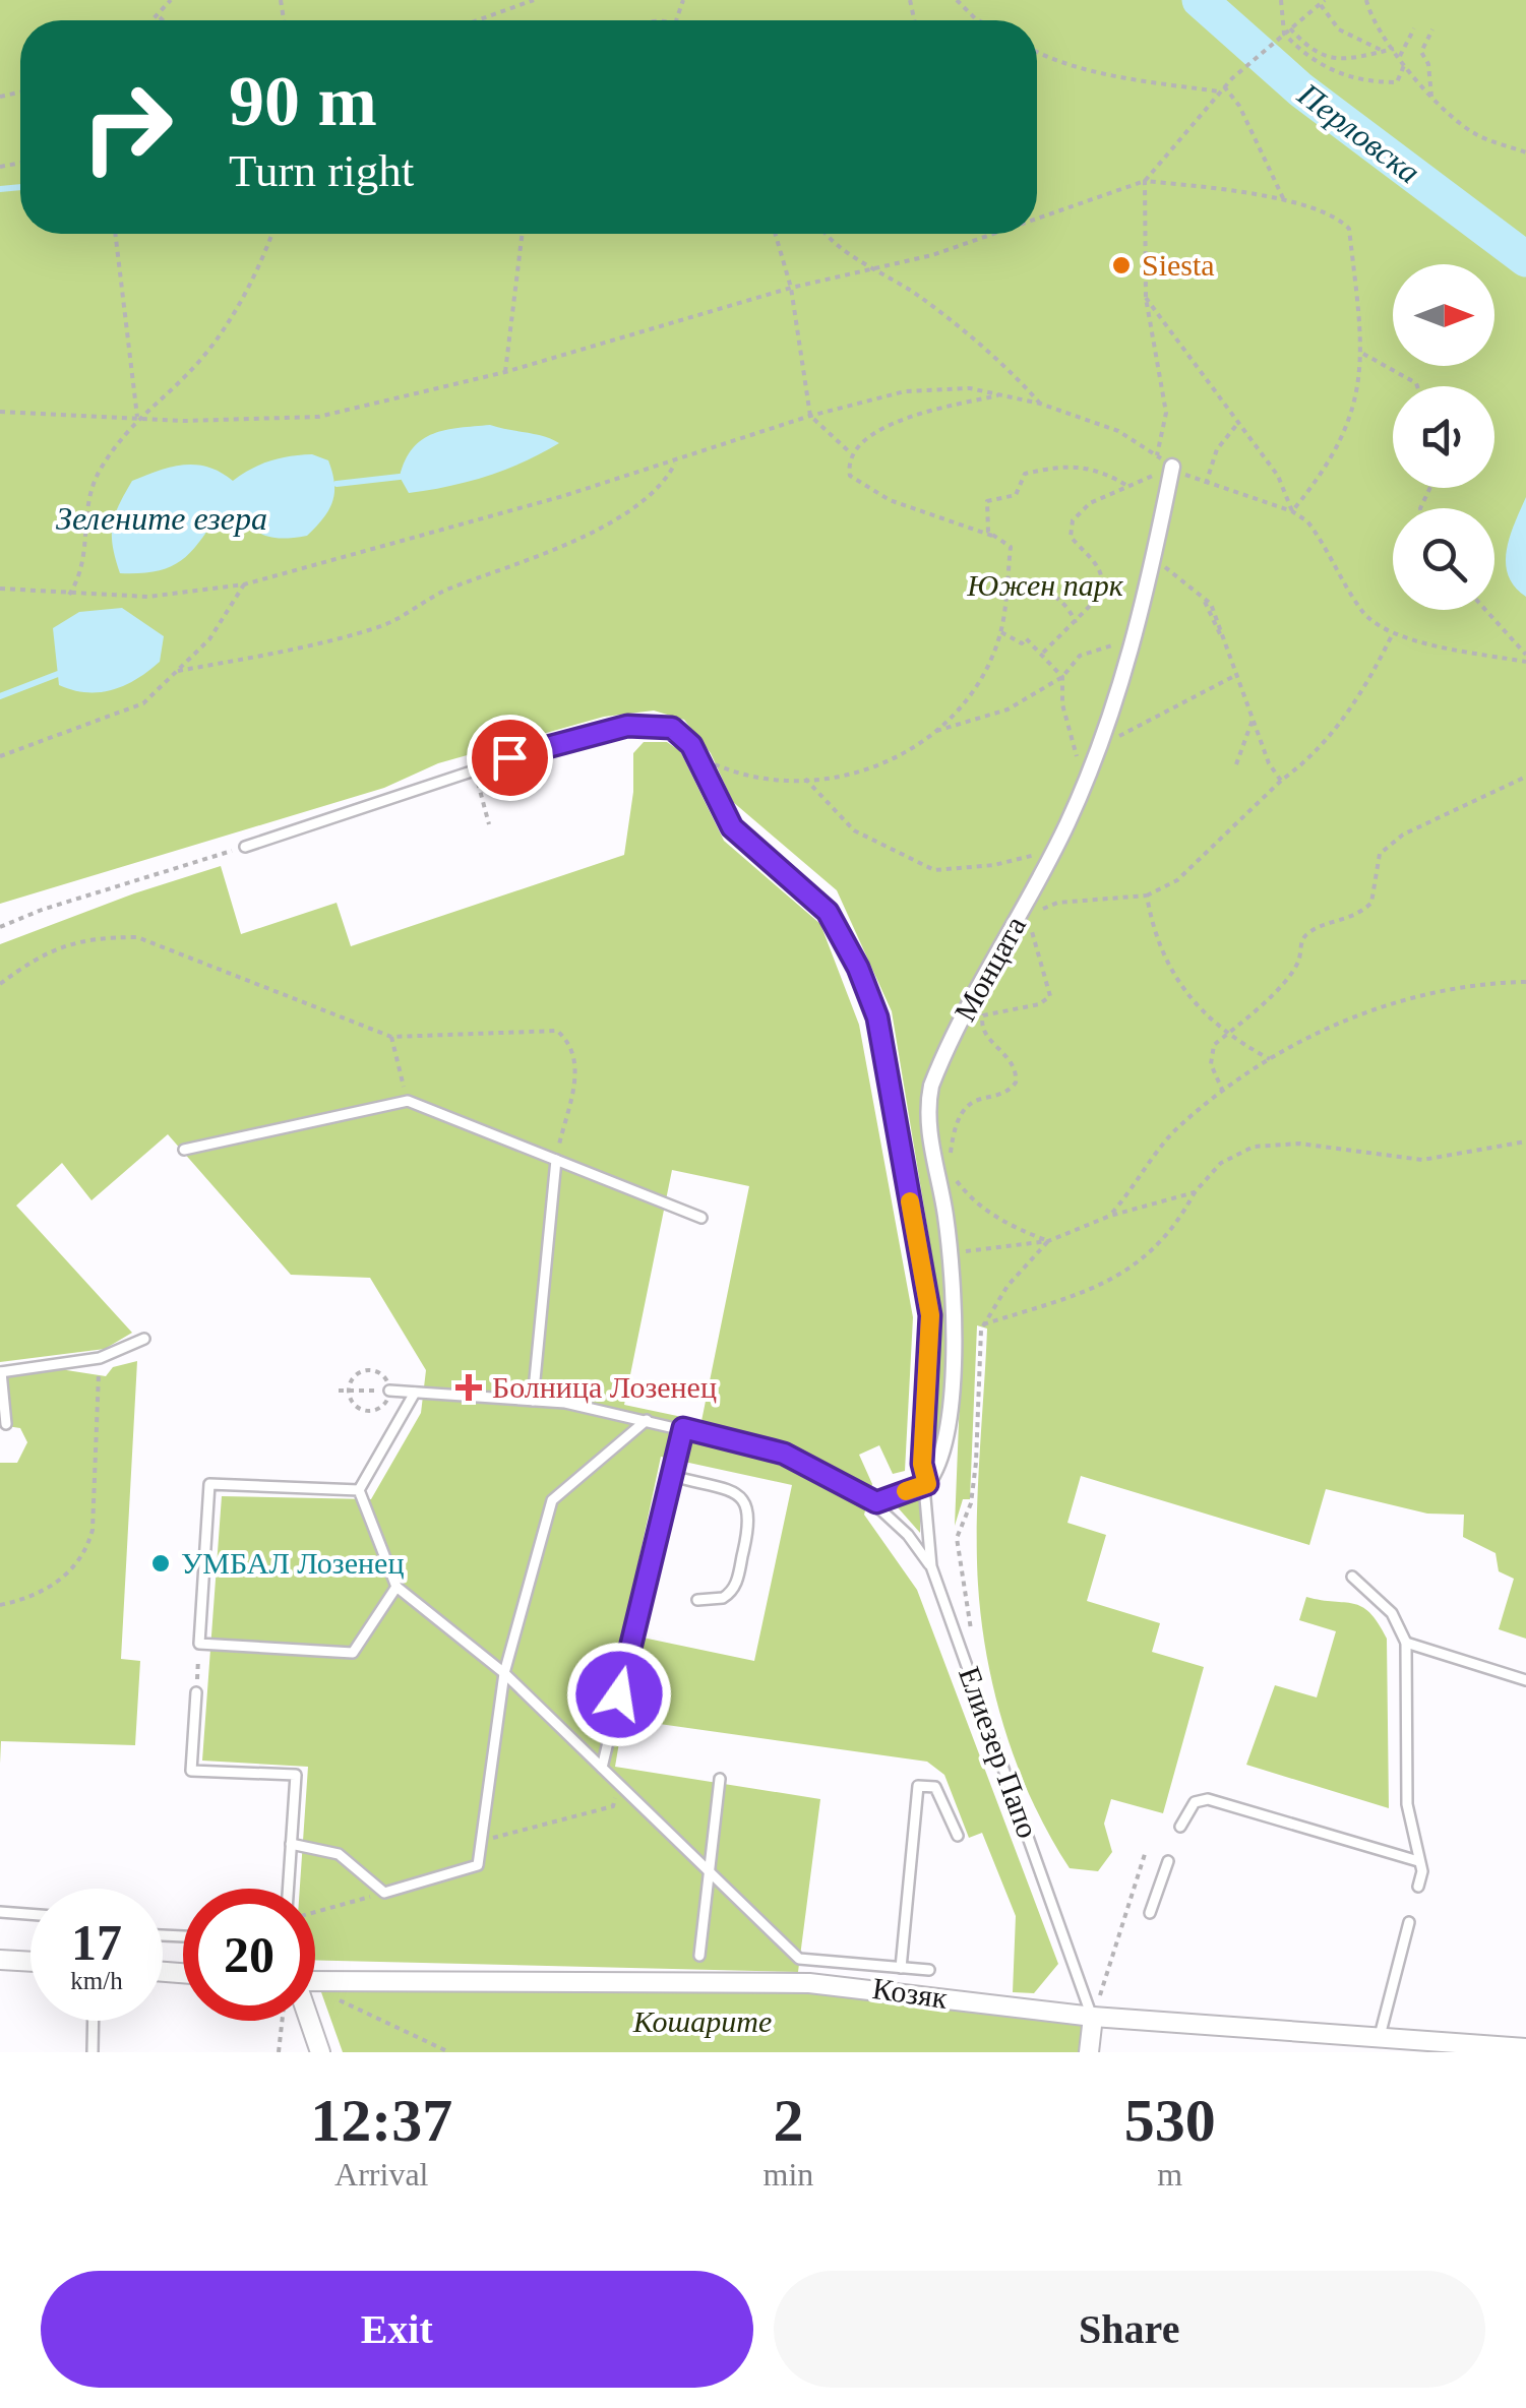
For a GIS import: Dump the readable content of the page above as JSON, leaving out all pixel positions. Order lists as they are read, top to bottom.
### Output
{
  "streets": {
    "street": ["Монцата", "Козяк"],
    "lane": ["Елиезер Папо"]
  },
  "crossings": [
    ["Монцата", "Елиезер Папо"],
    ["Елиезер Папо", "Козяк"]
  ],
  "water": ["Перловска", "Зелените езера"],
  "parks": ["Южен парк", "Кошарите"],
  "places": {
    "other": ["Siesta", "УМБАЛ Лозенец"],
    "health": ["Болница Лозенец"]
  },
  "north": "right",
  "page": {
    "turn": ["90 m", "Turn right"],
    "speed": "17 km/h",
    "limit": "20",
    "eta": [
      "12:37",
      "Arrival",
      "2",
      "min",
      "530",
      "m"
    ],
    "buttons": ["Exit", "Share"]
  }
}
